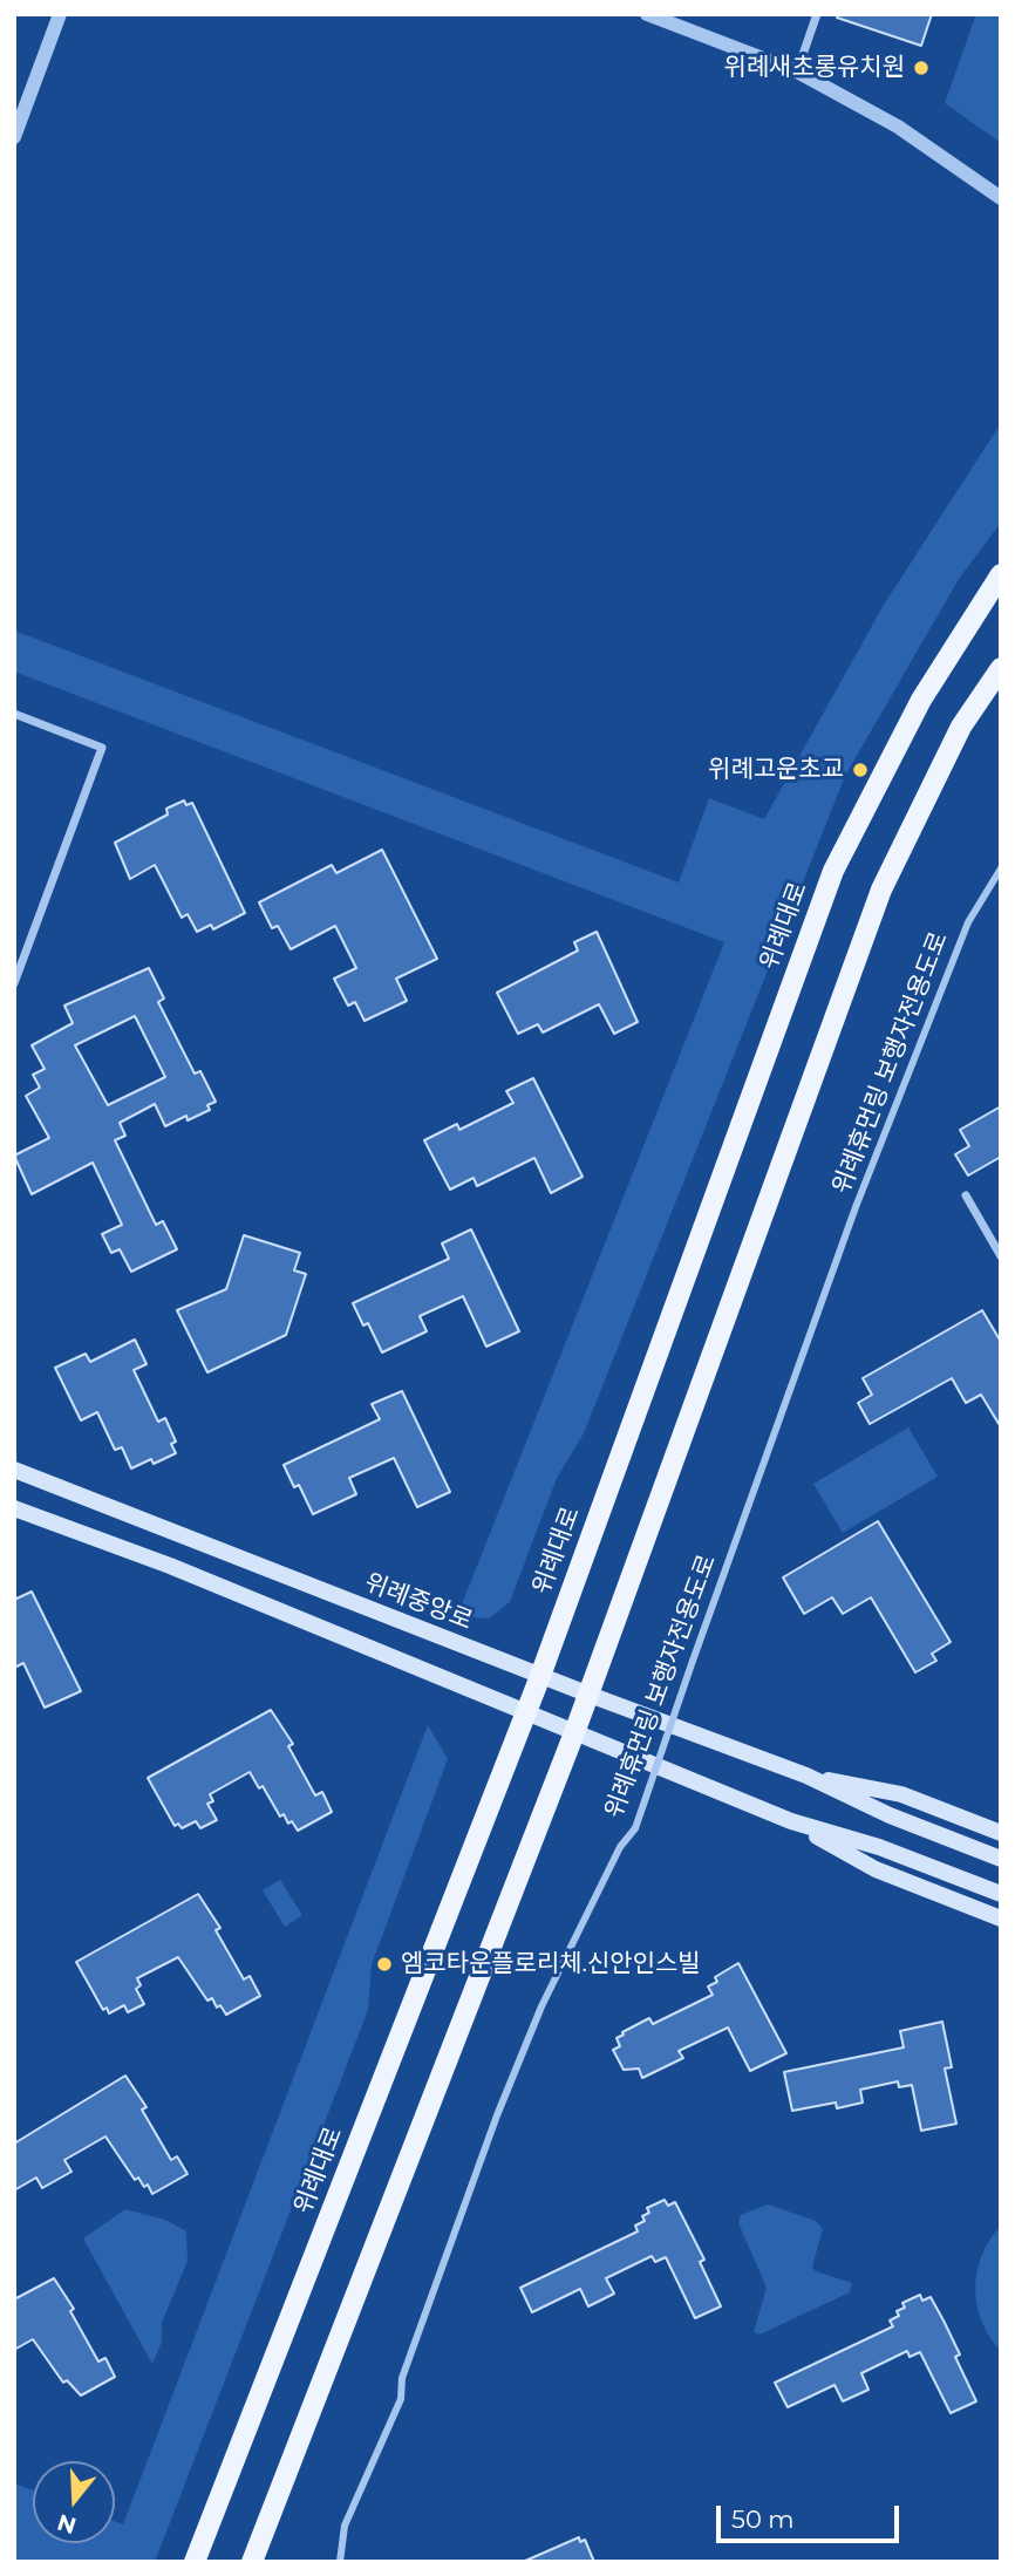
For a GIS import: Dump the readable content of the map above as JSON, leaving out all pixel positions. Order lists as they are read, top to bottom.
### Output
{
  "streets": {
    "main road": ["위례대로", "위례중앙로"],
    "street": ["위례휴먼링 보행자전용도로"]
  },
  "crossings": [
    ["위례대로", "위례중앙로"]
  ],
  "places": ["위례새초롱유치원", "위례고운초교", "엠코타운플로리체.신안인스빌"],
  "scale_bar": "50 m",
  "north": "bottom"
}
